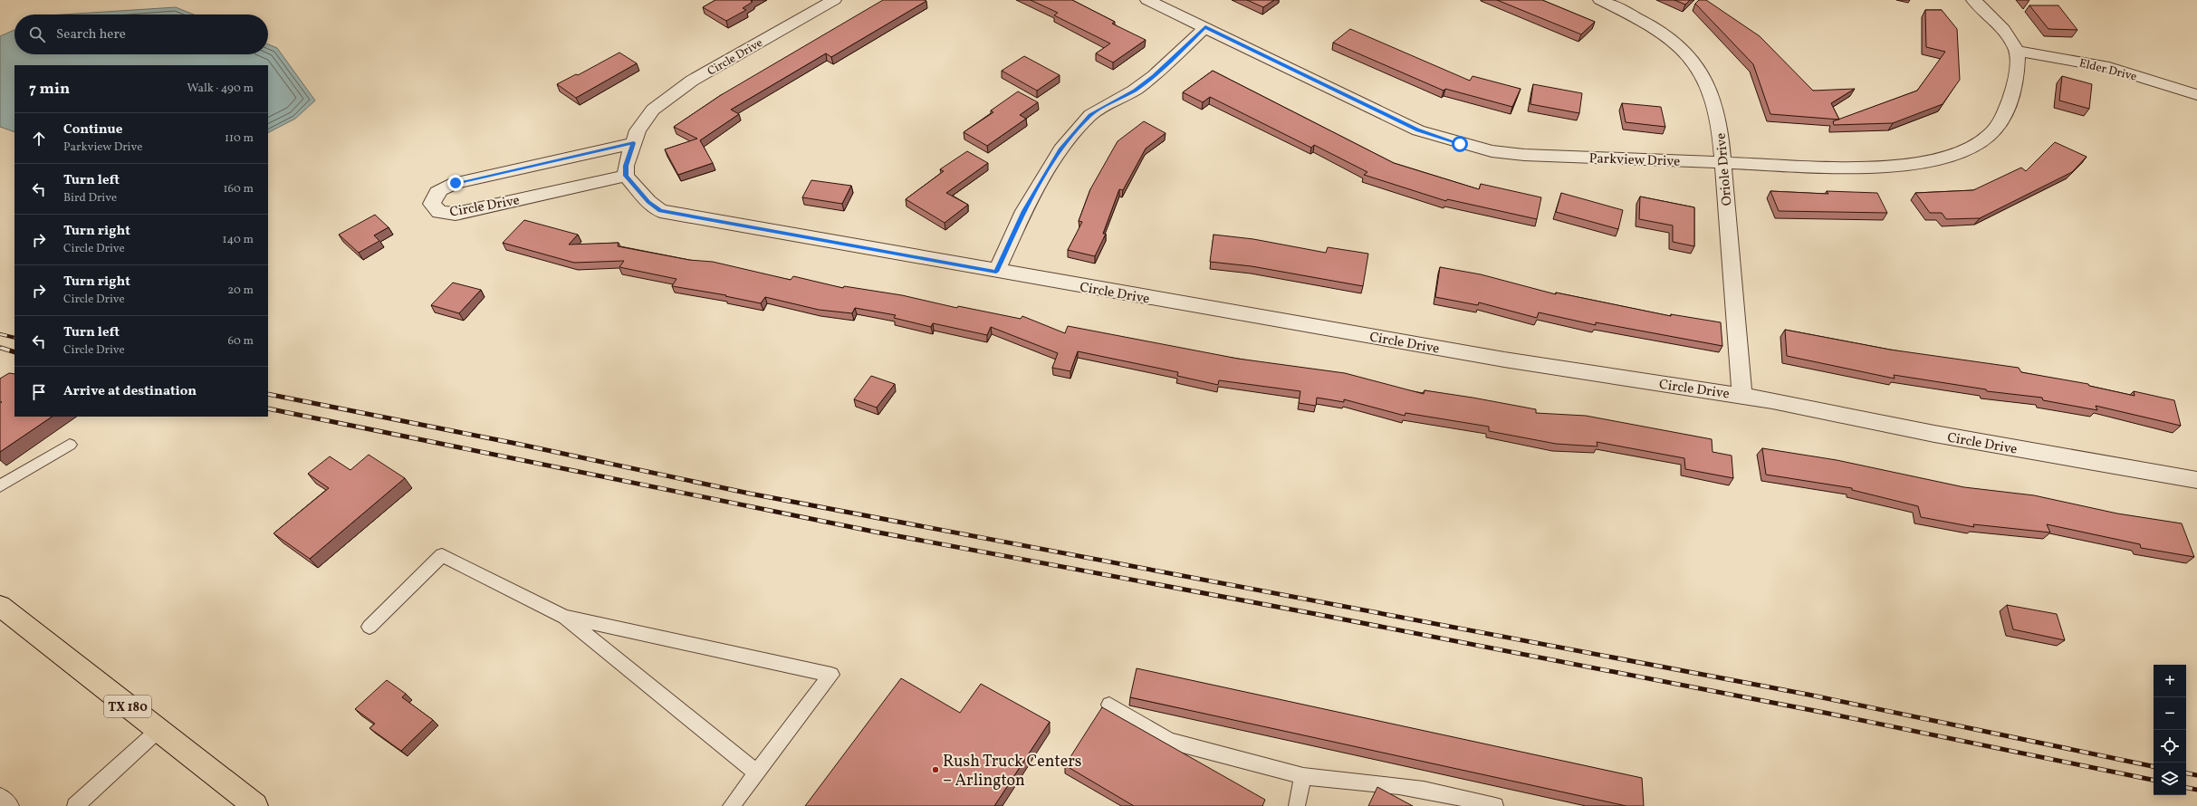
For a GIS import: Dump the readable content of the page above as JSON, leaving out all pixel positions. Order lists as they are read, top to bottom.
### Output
{
  "streets": {
    "main road": ["TX 180"],
    "street": [
      "Circle Drive",
      "Elder Drive",
      "Parkview Drive",
      "Oriole Drive"
    ]
  },
  "crossings": [
    ["Circle Drive", "Oriole Drive"],
    ["Elder Drive", "Parkview Drive"],
    ["Parkview Drive", "Oriole Drive"]
  ],
  "places": ["Rush Truck Centers – Arlington"],
  "page": {
    "search": "Search here",
    "heading": ["7 min", "Walk · 490 m"],
    "list": [
      ["Continue", "Parkview Drive", "110 m"],
      ["Turn left", "Bird Drive", "160 m"],
      ["Turn right", "Circle Drive", "140 m"],
      ["Turn right", "Circle Drive", "20 m"],
      ["Turn left", "Circle Drive", "60 m"],
      "Arrive at destination"
    ],
    "map_buttons": ["+", "−"]
  }
}
